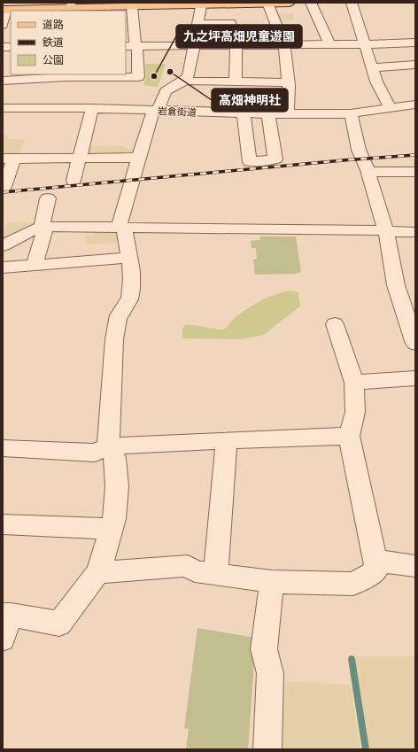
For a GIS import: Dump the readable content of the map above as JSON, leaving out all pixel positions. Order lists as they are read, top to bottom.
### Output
{
  "streets": {
    "street": ["岩倉街道"]
  },
  "places": ["髙畑神明社", "九之坪高畑児童遊園"],
  "legend": ["道路", "鉄道", "公園"]
}
